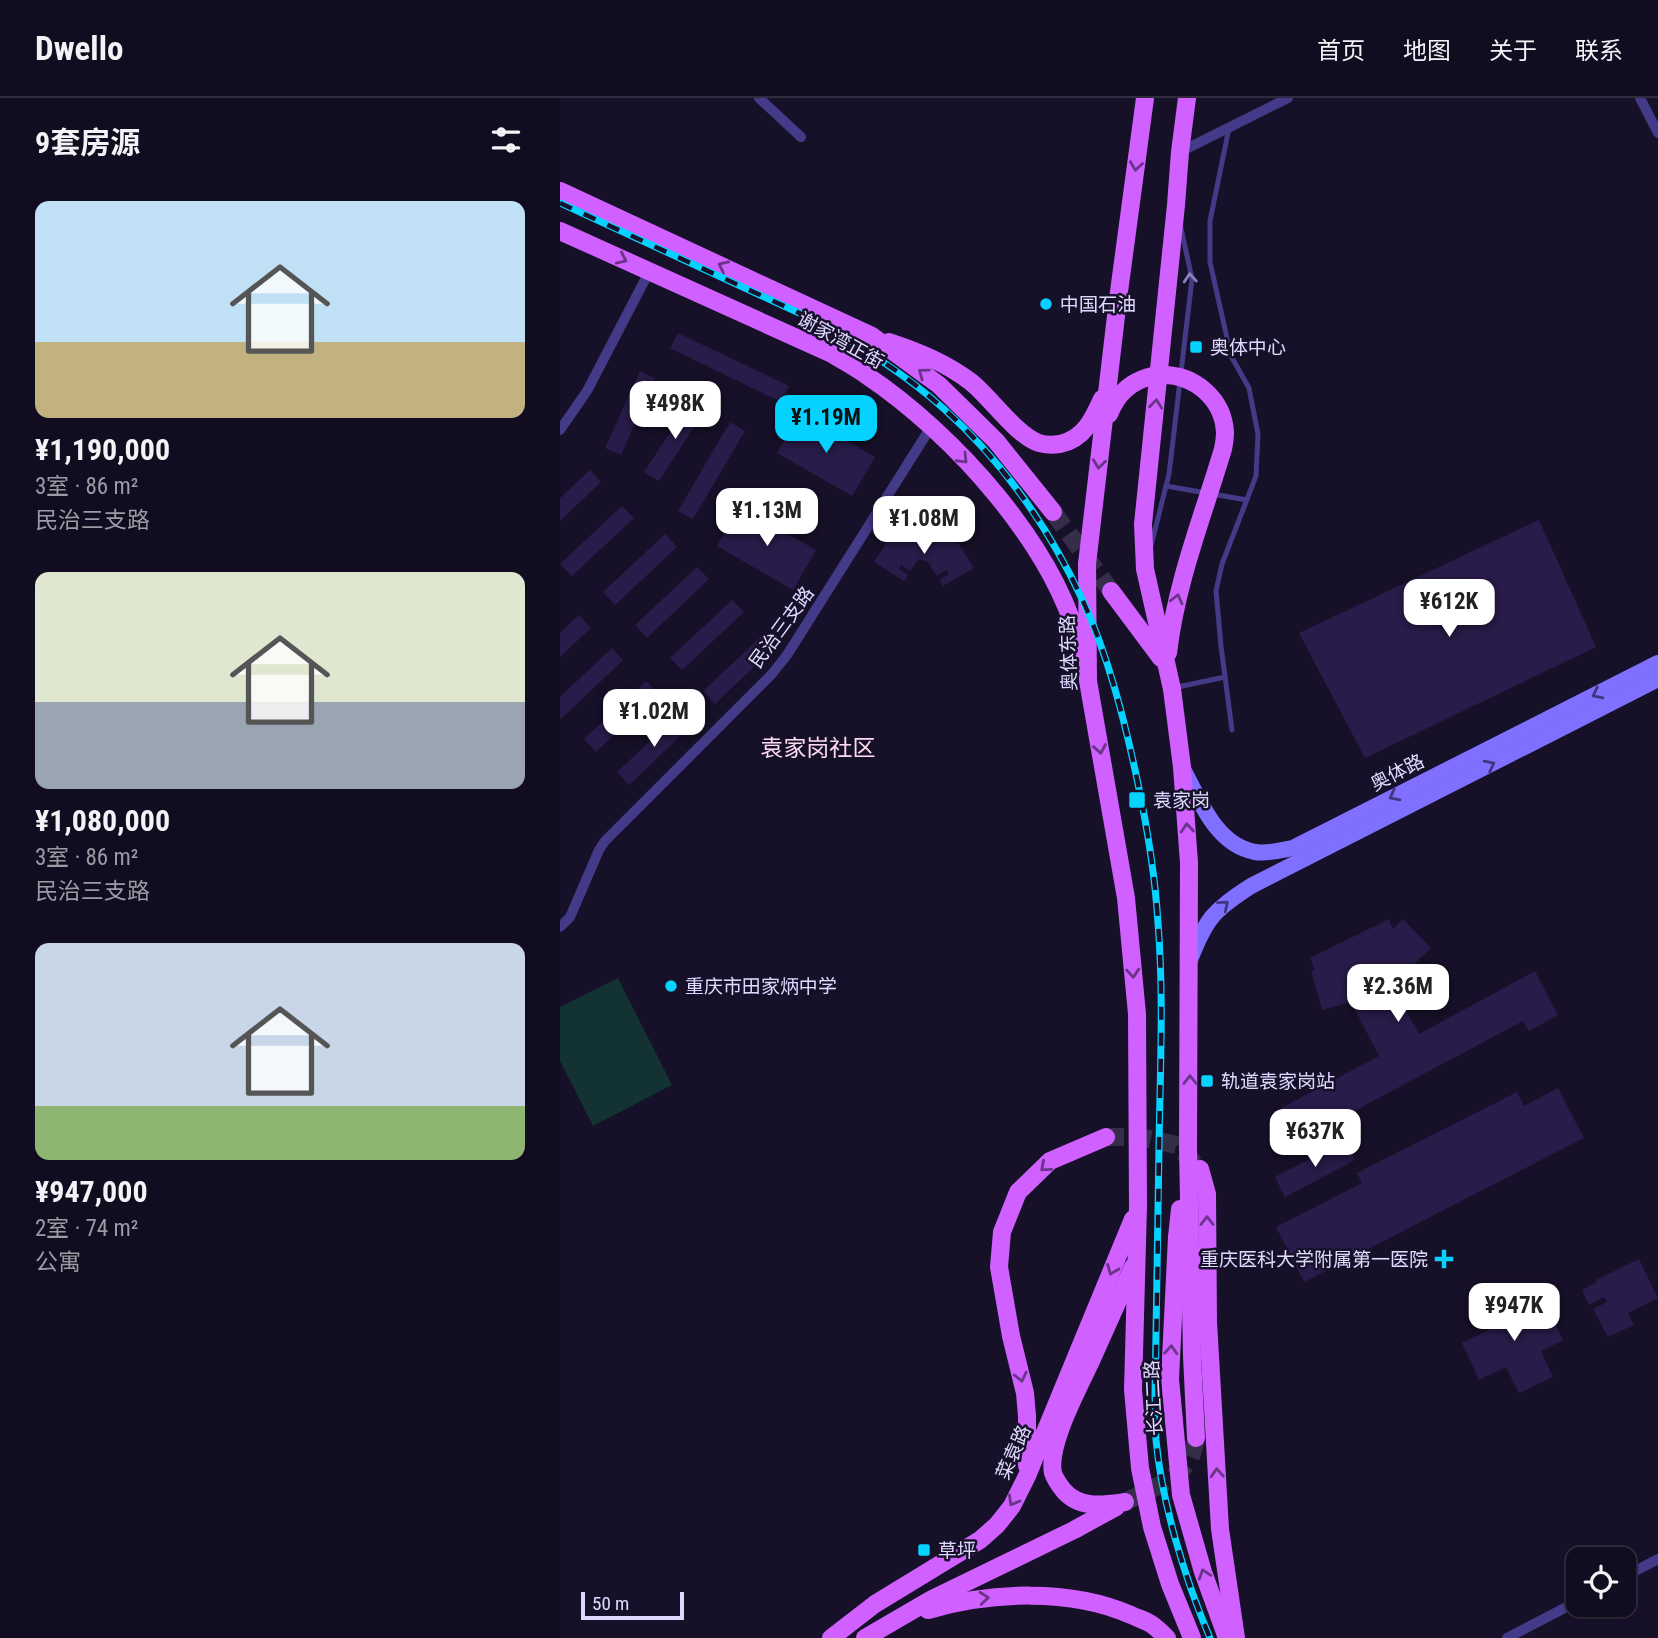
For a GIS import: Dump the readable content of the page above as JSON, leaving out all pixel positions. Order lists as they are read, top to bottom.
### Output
{
  "streets": {
    "main road": [
      "谢家湾正街",
      "奥体东路",
      "奥体路",
      "长江二路",
      "菜袁路"
    ],
    "street": ["民治三支路"]
  },
  "crossings": [
    ["谢家湾正街", "民治三支路"],
    ["谢家湾正街", "奥体东路"],
    ["奥体东路", "长江二路"],
    ["奥体东路", "菜袁路"],
    ["长江二路", "菜袁路"]
  ],
  "one_way": ["菜袁路"],
  "districts": ["袁家岗社区"],
  "places": {
    "other": ["中国石油", "重庆市田家炳中学"],
    "transit": [
      "奥体中心",
      "袁家岗",
      "轨道袁家岗站",
      "草坪"
    ],
    "health": ["重庆医科大学附属第一医院"]
  },
  "scale_bar": "50 m",
  "page": {
    "header": "Dwello",
    "nav": [
      "首页",
      "地图",
      "关于",
      "联系"
    ],
    "heading": "9套房源",
    "list": [
      {
        "name": "¥1,190,000",
        "note": "3室 · 86 m² · 民治三支路"
      },
      {
        "name": "¥1,080,000",
        "note": "3室 · 86 m² · 民治三支路"
      },
      {
        "name": "¥947,000",
        "note": "2室 · 74 m² · 公寓"
      }
    ],
    "price": [
      "¥498K",
      "¥1.19M",
      "¥1.13M",
      "¥1.08M",
      "¥612K",
      "¥1.02M",
      "¥2.36M",
      "¥637K",
      "¥947K"
    ],
    "scale": "50 m"
  }
}
